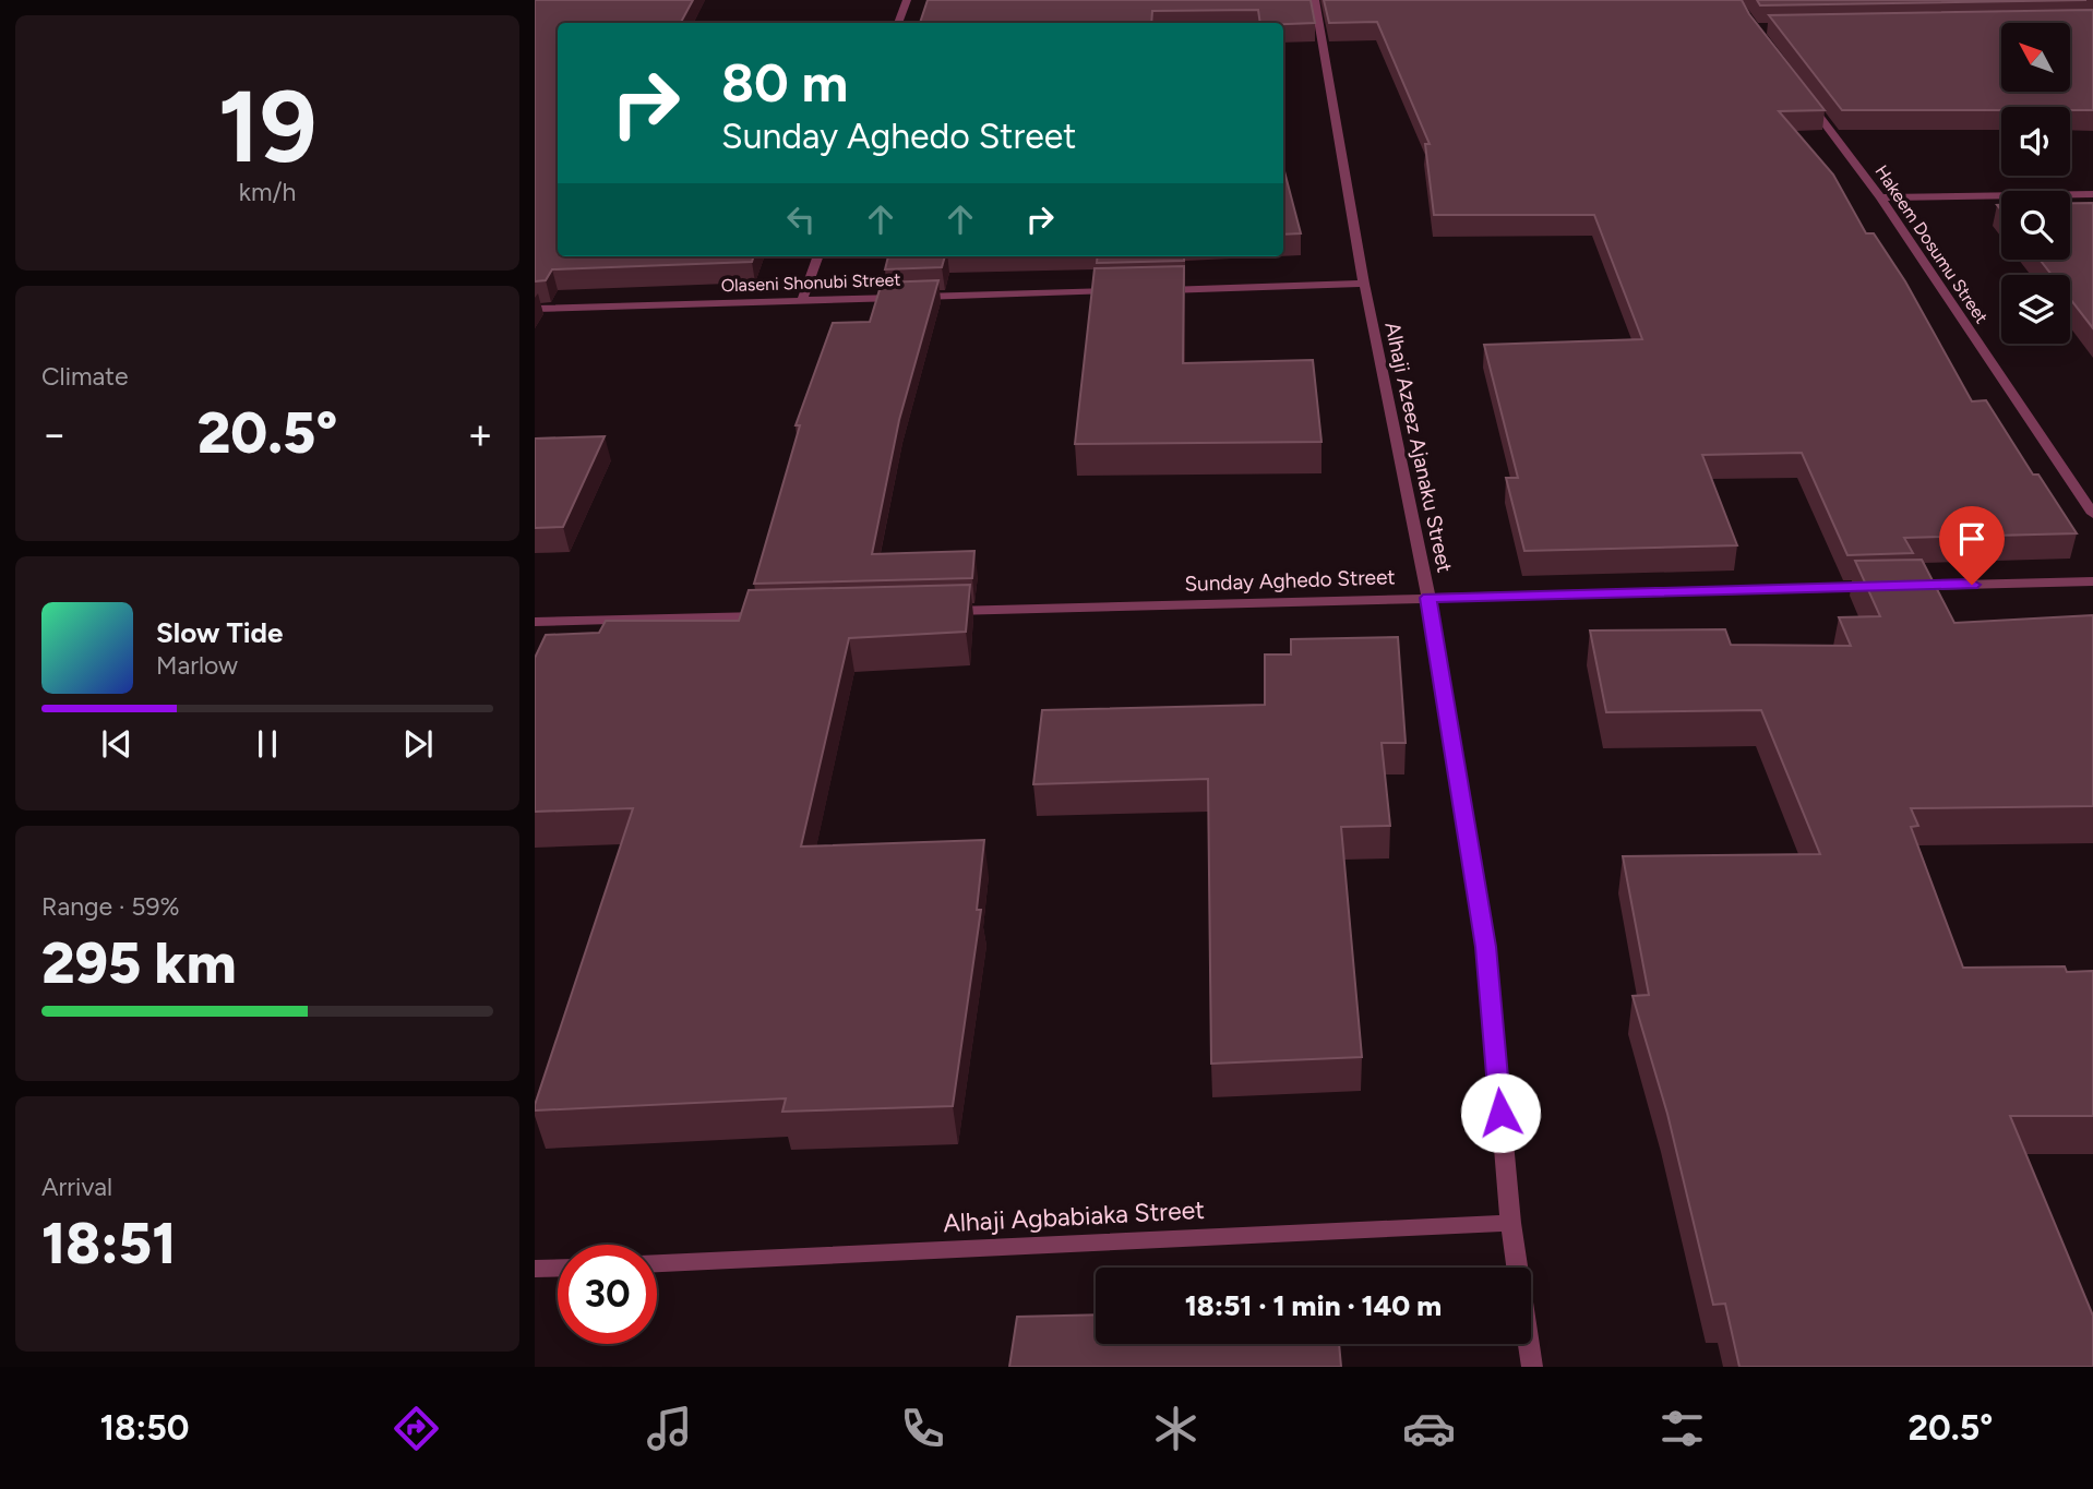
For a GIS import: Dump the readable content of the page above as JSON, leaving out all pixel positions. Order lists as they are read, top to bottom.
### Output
{
  "streets": {
    "street": [
      "Hakeem Dosumu Street",
      "Olaseni Shonubi Street",
      "Alhaji Azeez Ajanaku Street",
      "Sunday Aghedo Street",
      "Alhaji Agbabiaka Street"
    ]
  },
  "crossings": [
    ["Alhaji Azeez Ajanaku Street", "Sunday Aghedo Street"],
    ["Alhaji Azeez Ajanaku Street", "Alhaji Agbabiaka Street"]
  ],
  "north": "top left",
  "page": {
    "tile": [
      ["19", "km/h"],
      "Climate",
      ["Range · 59%", "295 km"],
      ["Arrival", "18:51"]
    ],
    "turn": ["80 m", "Sunday Aghedo Street"],
    "heat": ["−", "20.5°", "+"],
    "song": ["Slow Tide", "Marlow"],
    "limit": "30",
    "trip": "18:51 · 1 min · 140 m",
    "tabs": ["18:50", "20.5°"]
  }
}
